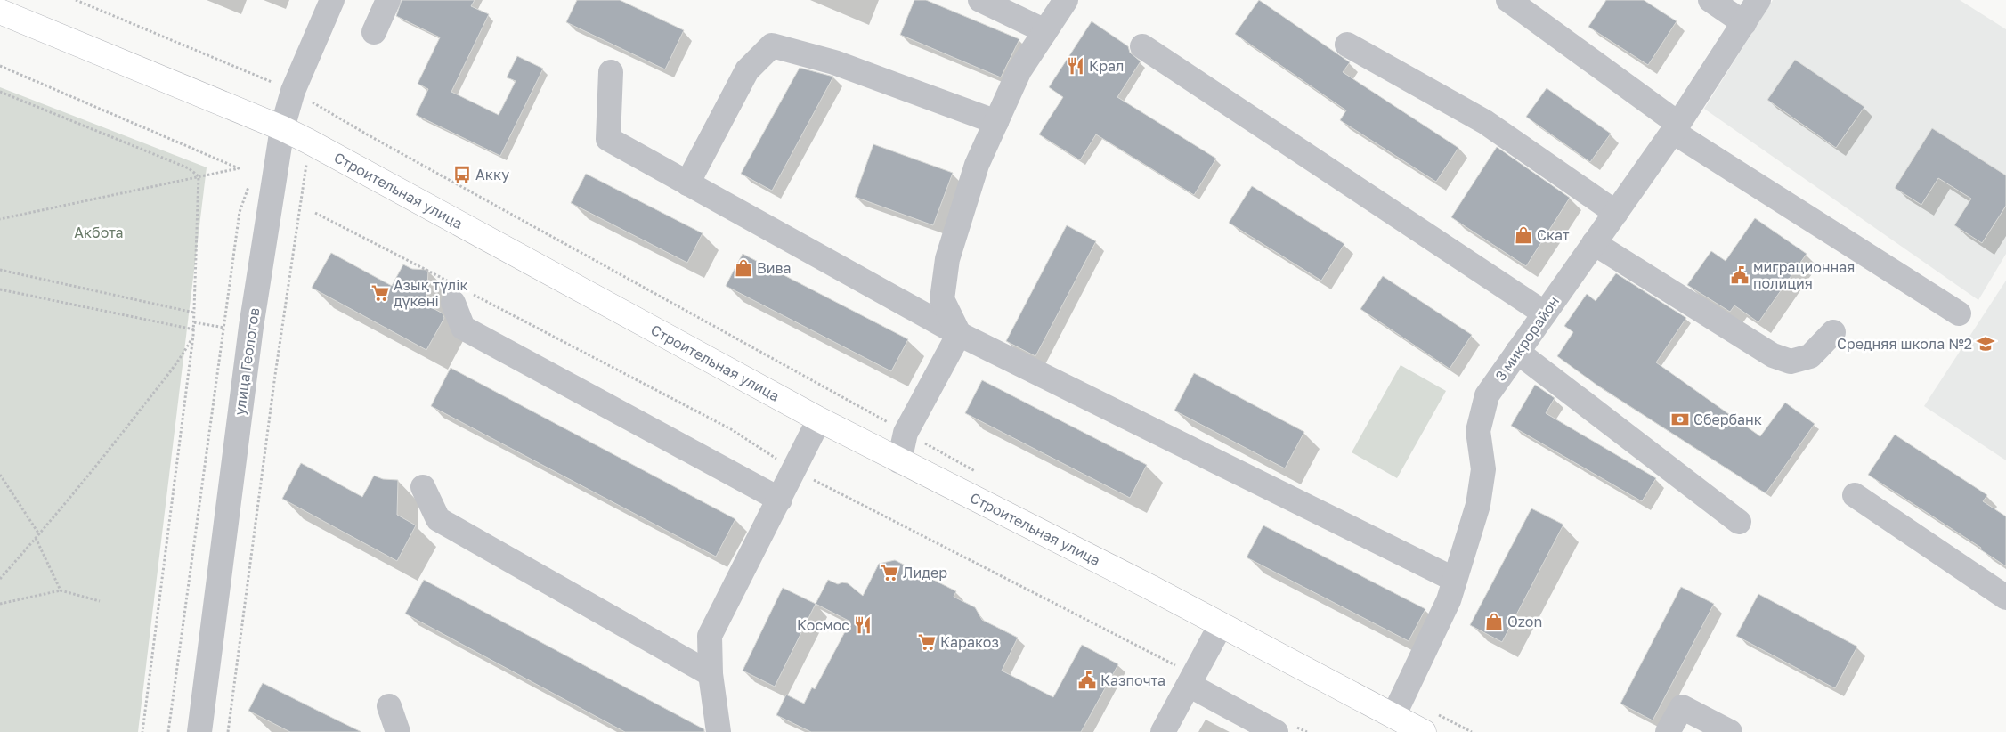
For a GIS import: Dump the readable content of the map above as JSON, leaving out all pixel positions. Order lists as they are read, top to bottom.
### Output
{
  "streets": {
    "main road": ["Строительная улица"],
    "street": ["3 микрорайон", "улица Геологов"]
  },
  "crossings": [
    ["Строительная улица", "3 микрорайон"],
    ["Строительная улица", "улица Геологов"]
  ],
  "parks": ["Акбота"],
  "places": {
    "restaurant": ["Крал", "Космос"],
    "bus stop": ["Акку"],
    "shop": ["Скат", "Вива", "Ozon"],
    "public building": ["миграционная полиция", "Казпочта"],
    "supermarket": ["Азық түлік дүкені", "Лидер", "Каракоз"],
    "school or university": ["Средняя школа №2"],
    "bank": ["Сбербанк"]
  }
}
